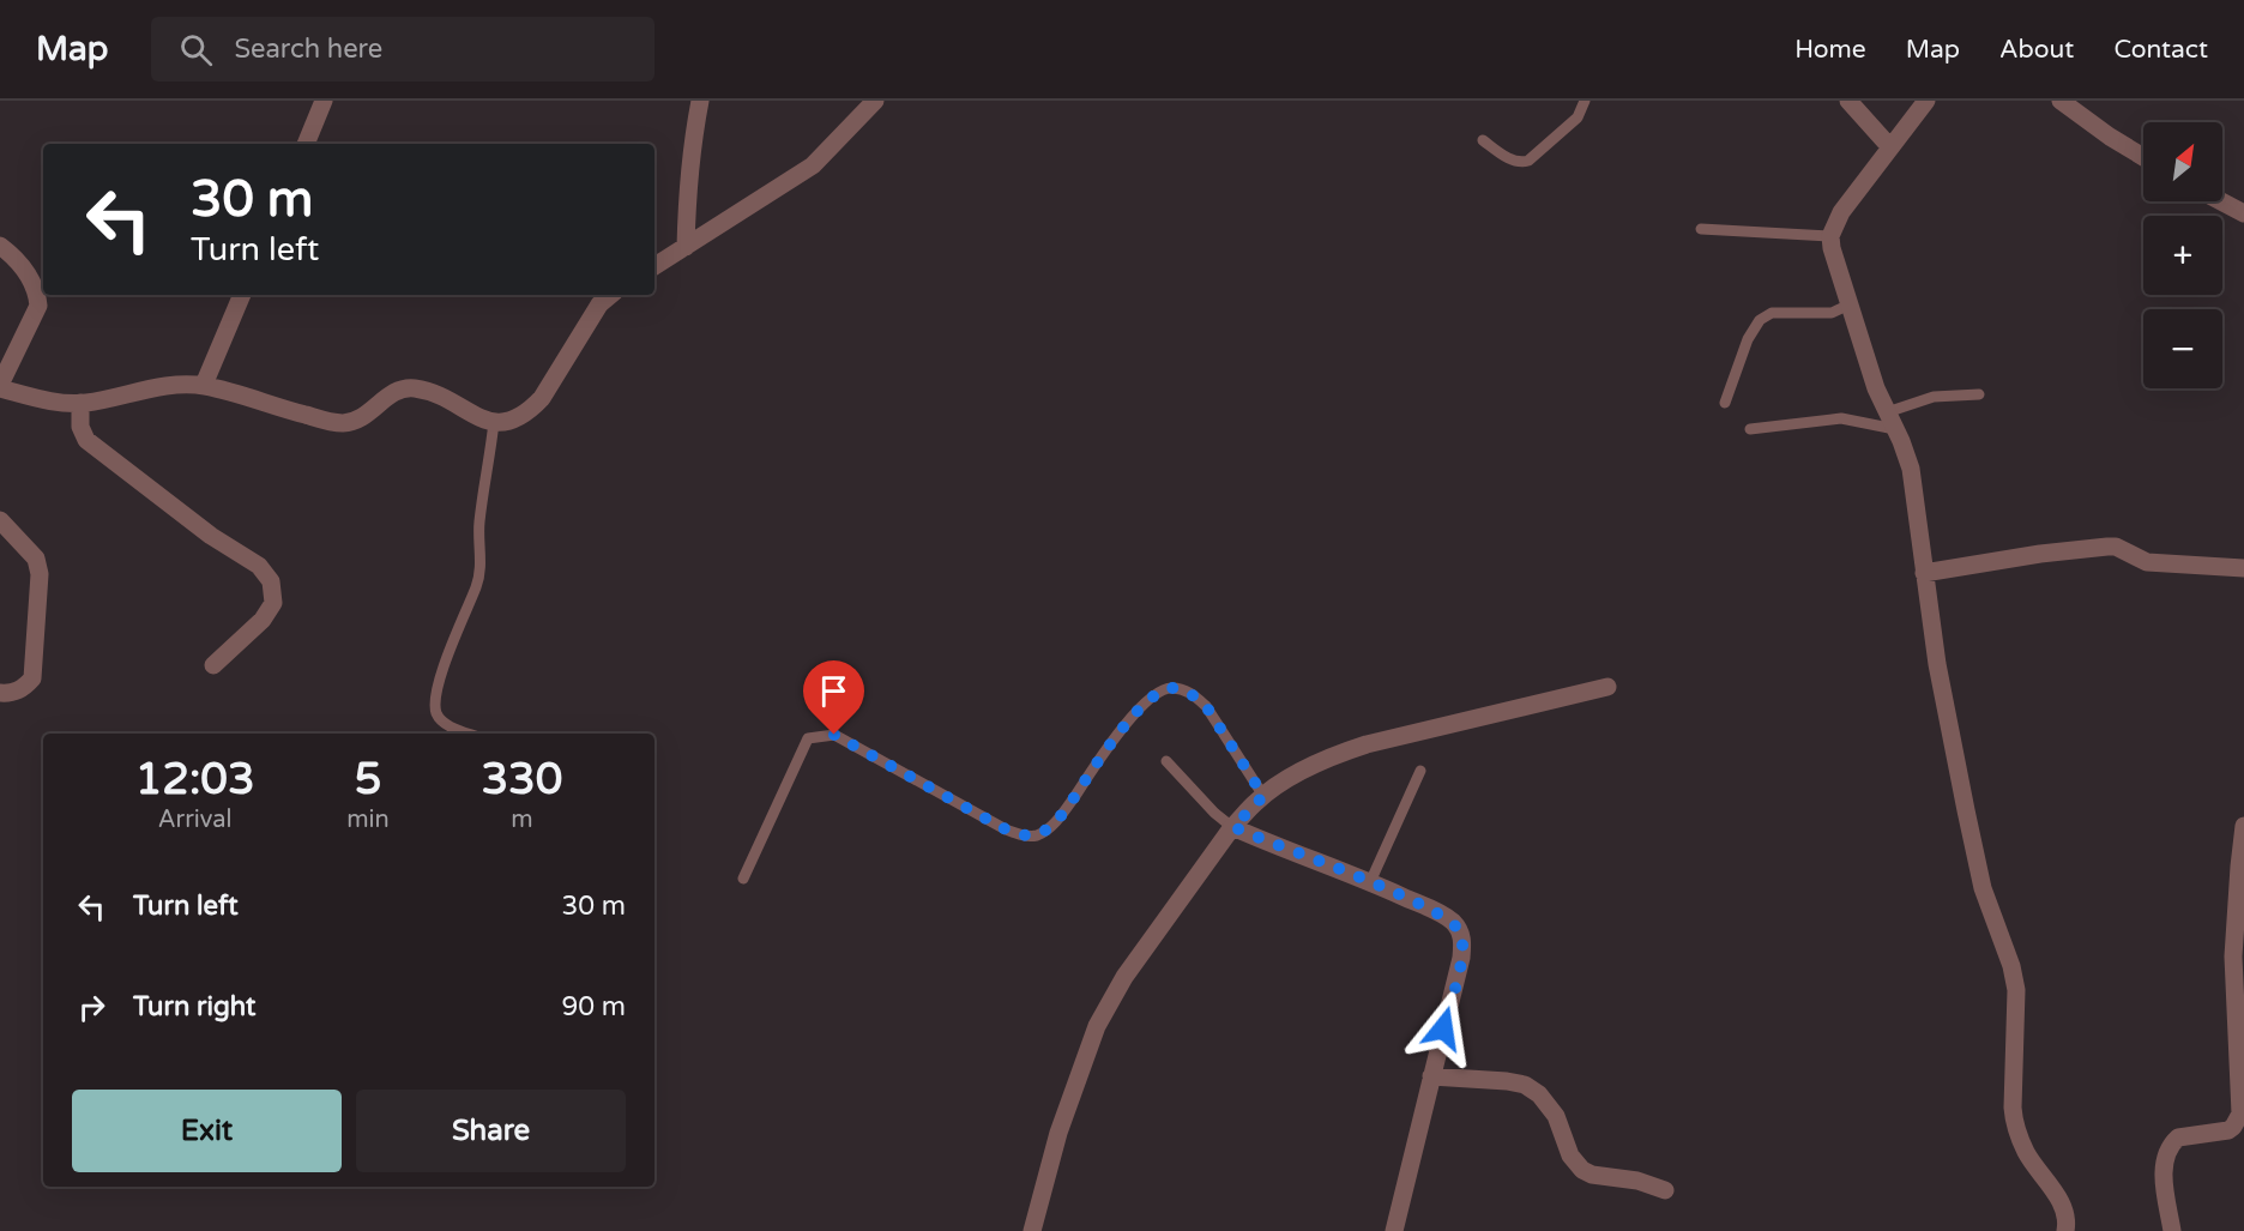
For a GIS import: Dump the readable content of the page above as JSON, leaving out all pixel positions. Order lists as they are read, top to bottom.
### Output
{
  "north": "top right",
  "page": {
    "header": "Map",
    "search": "Search here",
    "nav": [
      "Home",
      "Map",
      "About",
      "Contact"
    ],
    "map_buttons": ["+", "−"],
    "turn": ["30 m", "Turn left"],
    "eta": [
      "12:03",
      "Arrival",
      "5",
      "min",
      "330",
      "m"
    ],
    "list": [
      {
        "name": "Turn left",
        "value": "30 m"
      },
      {
        "name": "Turn right",
        "value": "90 m"
      }
    ],
    "buttons": ["Exit", "Share"]
  }
}
